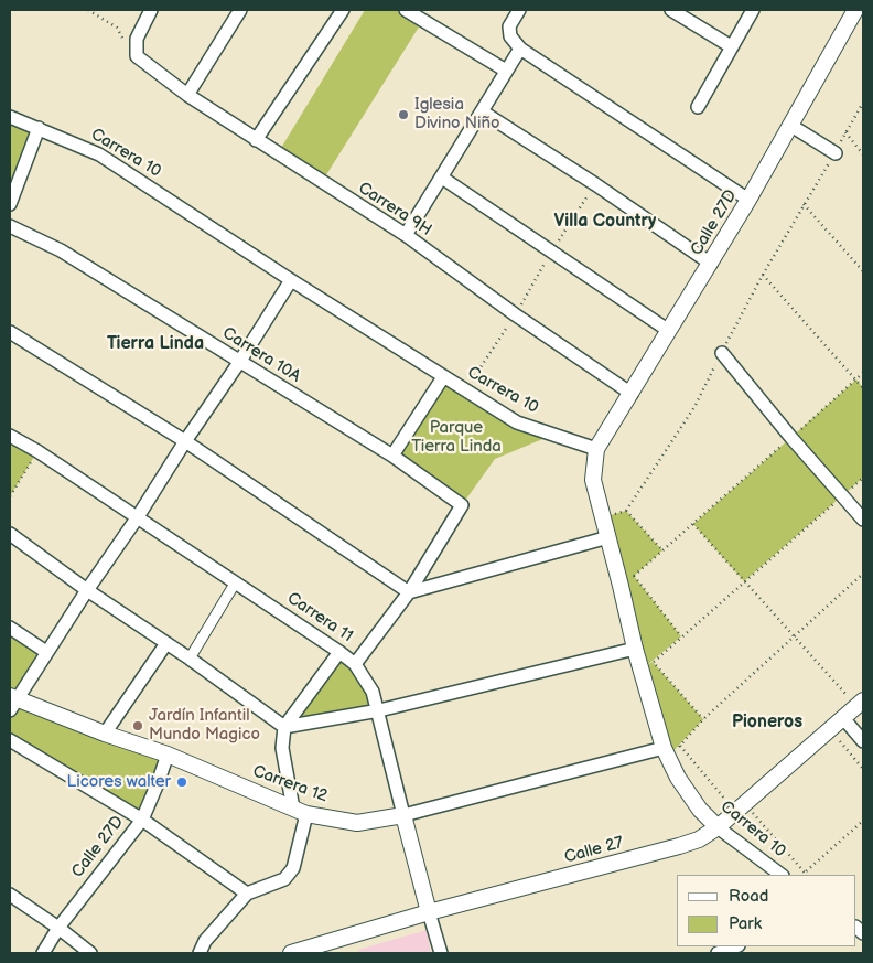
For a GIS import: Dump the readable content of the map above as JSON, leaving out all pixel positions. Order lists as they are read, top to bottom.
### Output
{
  "streets": {
    "street": [
      "Carrera 10",
      "Carrera 9H",
      "Calle 27D",
      "Carrera 10A",
      "Carrera 11",
      "Carrera 12",
      "Calle 27"
    ]
  },
  "crossings": [
    ["Carrera 10", "Calle 27D"],
    ["Carrera 10", "Carrera 12"],
    ["Carrera 10", "Calle 27"],
    ["Carrera 9H", "Calle 27D"],
    ["Calle 27D", "Carrera 12"],
    ["Carrera 11", "Carrera 12"],
    ["Carrera 11", "Calle 27"]
  ],
  "districts": ["Villa Country", "Tierra Linda", "Pioneros"],
  "parks": ["Parque Tierra Linda"],
  "places": ["Iglesia Divino Niño", "Jardín Infantil Mundo Magico", "Licores walter"],
  "legend": ["Road", "Park"]
}
